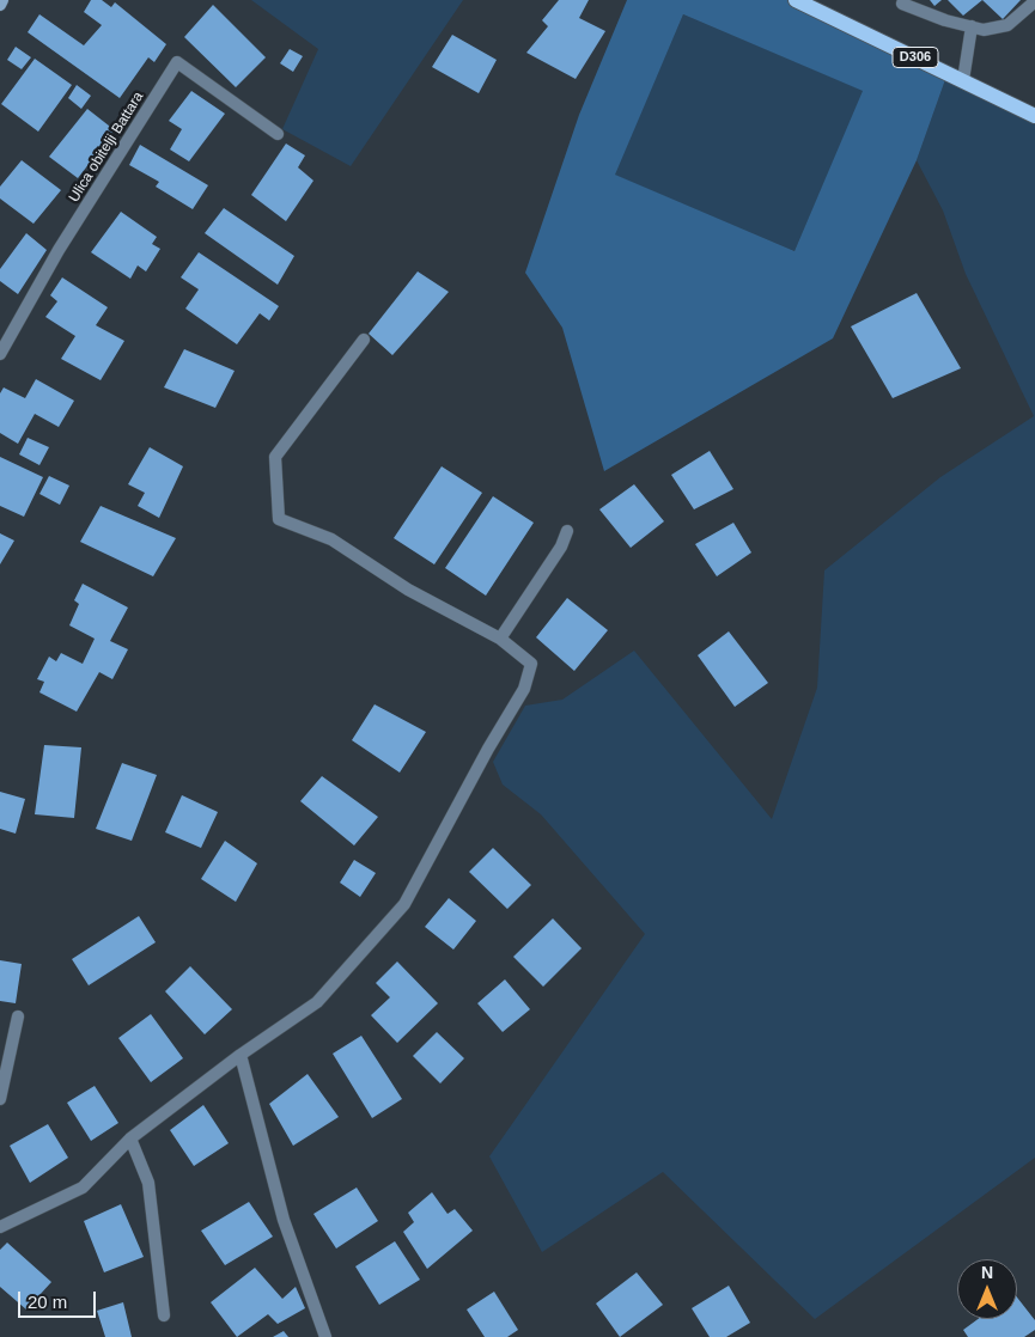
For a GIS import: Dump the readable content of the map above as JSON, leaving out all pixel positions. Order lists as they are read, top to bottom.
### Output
{
  "streets": {
    "main road": ["D306"],
    "street": ["Ulica obitelji Battara"]
  },
  "scale_bar": "20 m",
  "north": "top"
}
